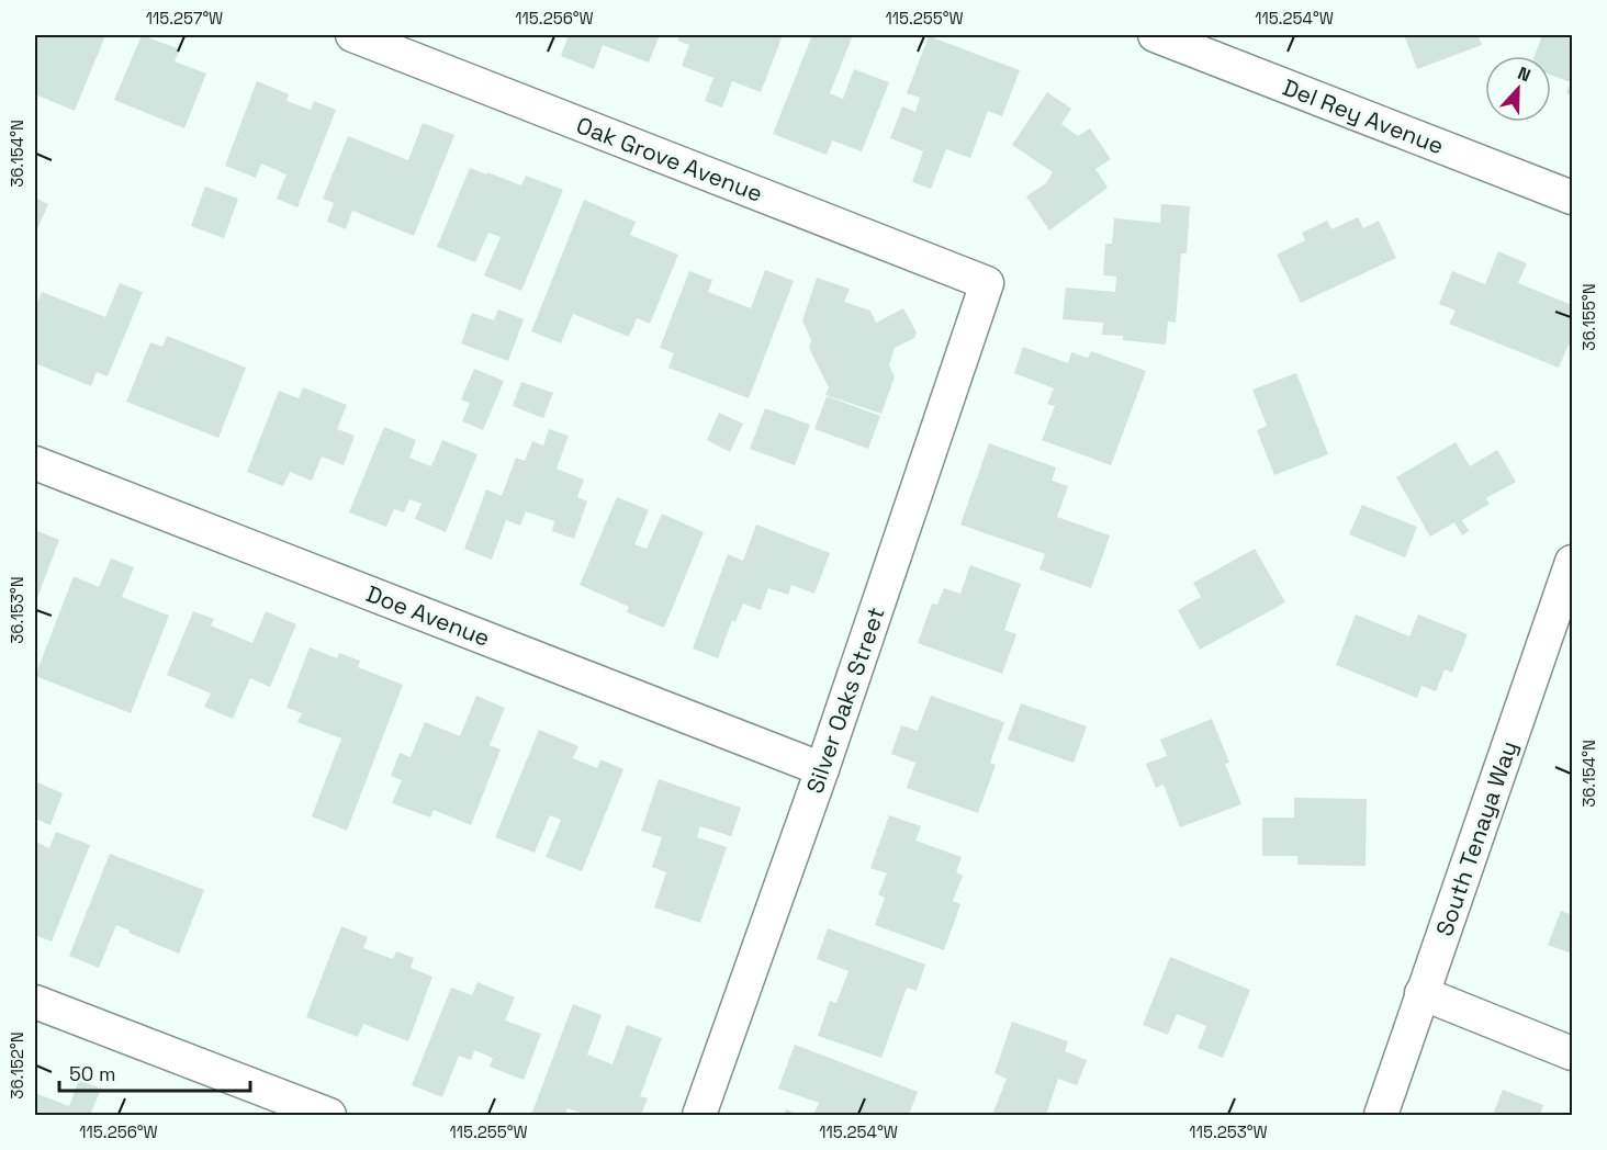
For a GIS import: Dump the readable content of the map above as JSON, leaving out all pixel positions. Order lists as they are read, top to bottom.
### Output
{
  "streets": {
    "street": [
      "Del Rey Avenue",
      "Oak Grove Avenue",
      "Doe Avenue",
      "Silver Oaks Street",
      "South Tenaya Way"
    ]
  },
  "crossings": [
    ["Oak Grove Avenue", "Silver Oaks Street"],
    ["Doe Avenue", "Silver Oaks Street"]
  ],
  "scale_bar": "50 m",
  "north": "top",
  "coordinates": [
    "115.257°W",
    "115.256°W",
    "115.255°W",
    "115.254°W",
    "36.154°N",
    "36.155°N",
    "36.153°N",
    "36.152°N",
    "115.253°W"
  ]
}
